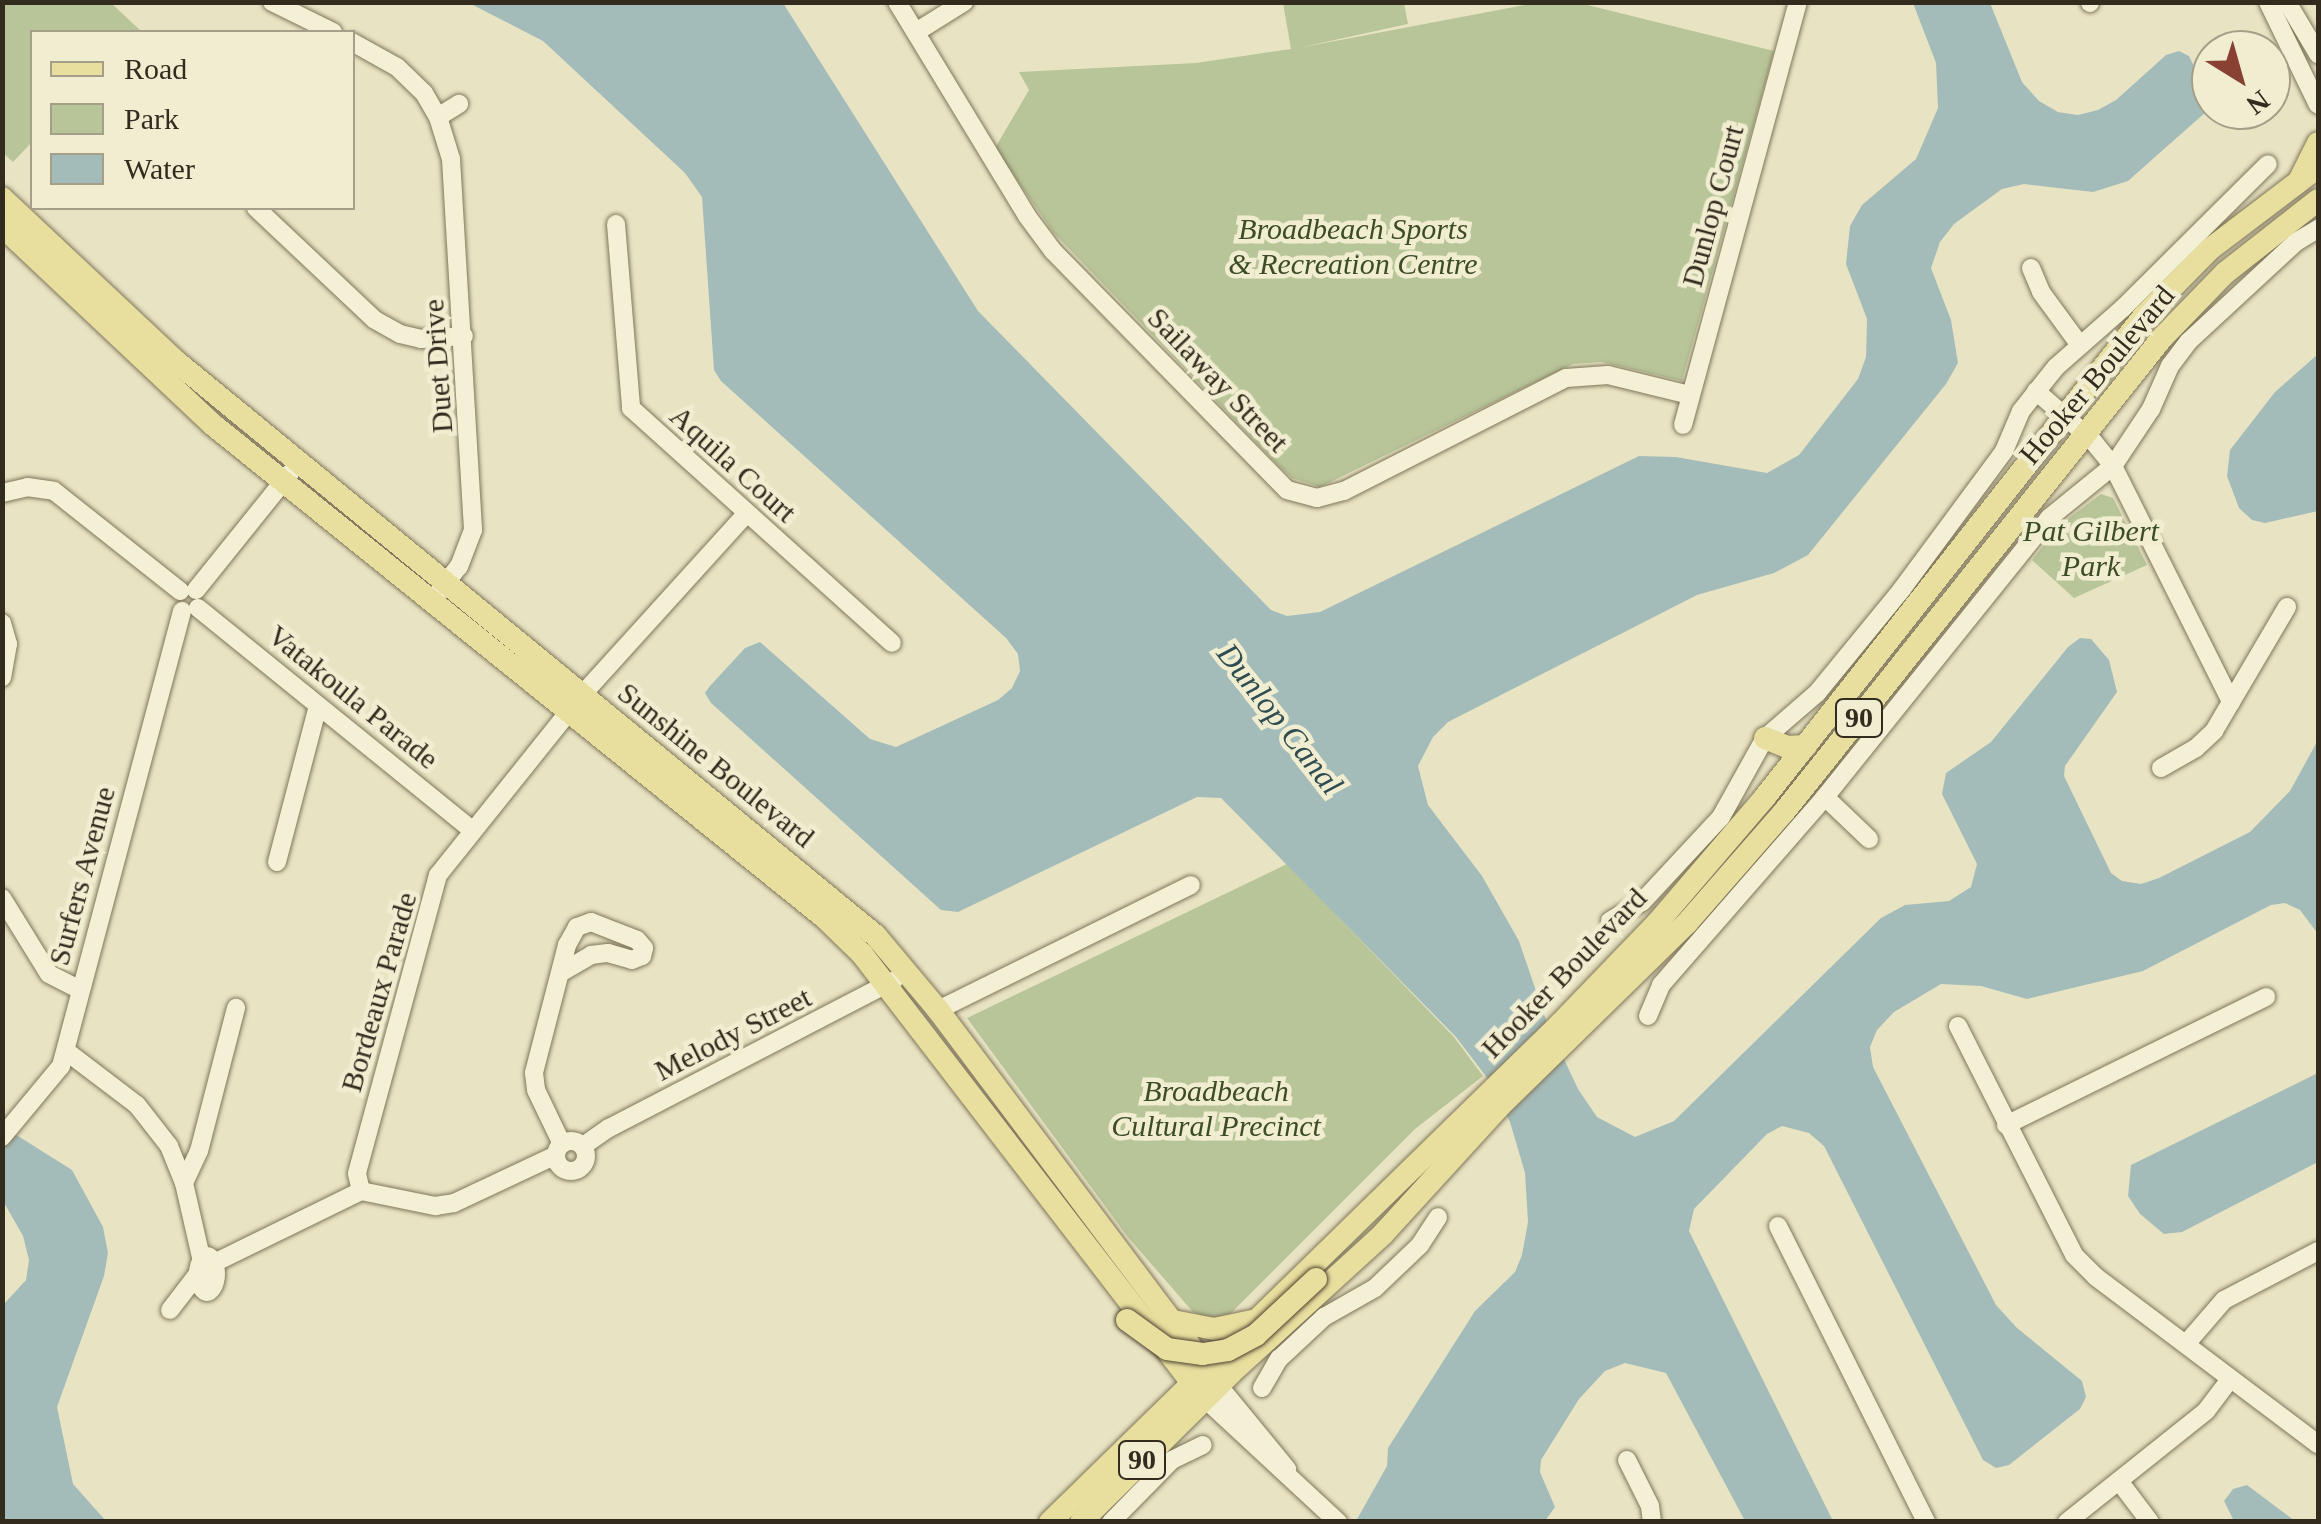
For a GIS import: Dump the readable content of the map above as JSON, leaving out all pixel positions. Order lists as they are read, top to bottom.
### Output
{
  "streets": {
    "main road": ["Hooker Boulevard", "90", "Sunshine Boulevard"],
    "street": [
      "Dunlop Court",
      "Duet Drive",
      "Sailaway Street",
      "Aquila Court",
      "Vatakoula Parade",
      "Surfers Avenue",
      "Bordeaux Parade",
      "Melody Street"
    ]
  },
  "crossings": [
    ["Dunlop Court", "Sailaway Street"],
    ["Duet Drive", "Sunshine Boulevard"],
    ["Hooker Boulevard", "Sunshine Boulevard"],
    ["Aquila Court", "Bordeaux Parade"],
    ["Vatakoula Parade", "Surfers Avenue"],
    ["Vatakoula Parade", "Bordeaux Parade"],
    ["Sunshine Boulevard", "Surfers Avenue"],
    ["Sunshine Boulevard", "Bordeaux Parade"],
    ["Sunshine Boulevard", "Melody Street"]
  ],
  "water": ["Dunlop Canal"],
  "parks": ["Broadbeach Sports & Recreation Centre", "Pat Gilbert Park", "Broadbeach Cultural Precinct"],
  "legend": ["Road", "Park", "Water"],
  "north": "bottom right"
}
